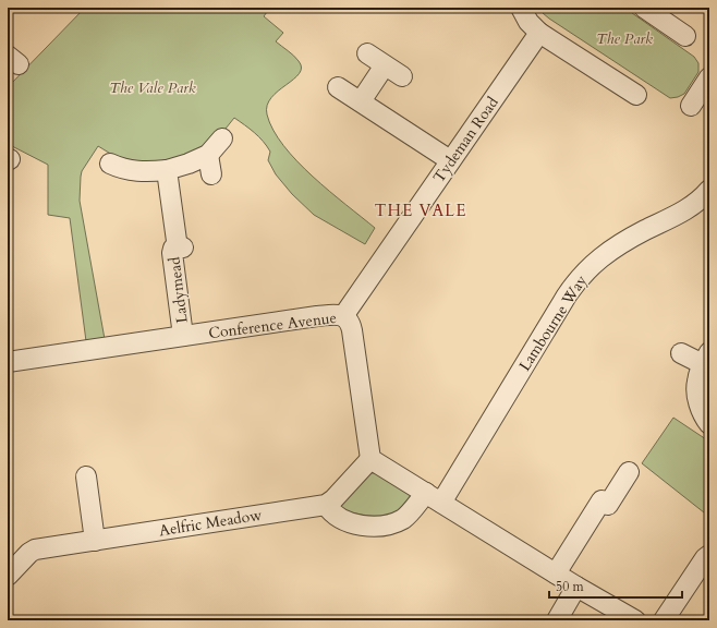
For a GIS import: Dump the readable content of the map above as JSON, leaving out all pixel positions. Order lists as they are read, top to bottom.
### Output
{
  "streets": {
    "street": [
      "Tydeman Road",
      "Ladymead",
      "Lambourne Way",
      "Conference Avenue",
      "Aelfric Meadow"
    ]
  },
  "crossings": [
    ["Tydeman Road", "Conference Avenue"],
    ["Ladymead", "Conference Avenue"]
  ],
  "districts": ["THE VALE"],
  "parks": ["The Park", "The Vale Park"],
  "scale_bar": "50 m"
}
